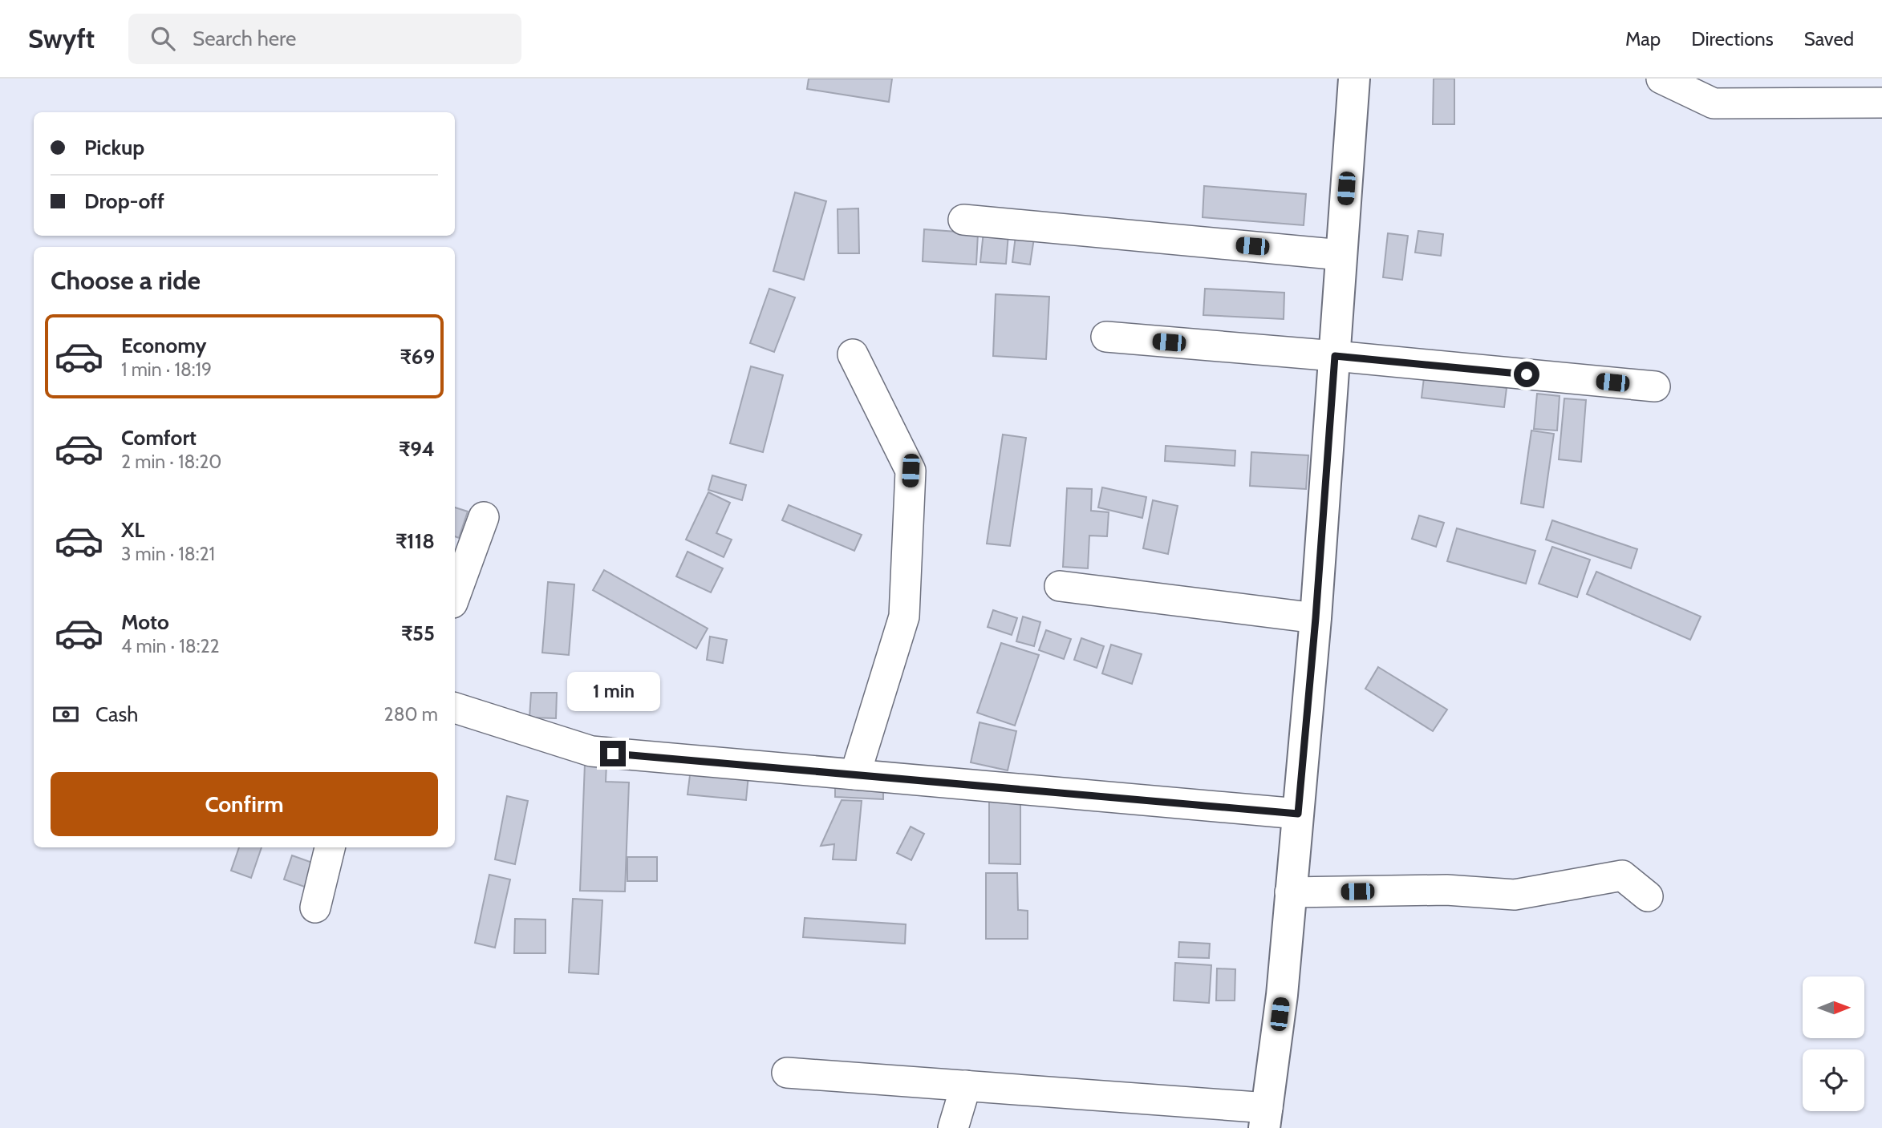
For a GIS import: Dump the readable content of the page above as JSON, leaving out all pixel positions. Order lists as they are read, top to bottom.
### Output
{
  "north": "right",
  "page": {
    "header": "Swyft",
    "search": "Search here",
    "nav": ["Map", "Directions", "Saved"],
    "banner": ["Pickup", "Drop-off"],
    "heading": "Choose a ride",
    "list": [
      {
        "name": "Economy",
        "note": "1 min · 18:19",
        "value": "₹69"
      },
      {
        "name": "Comfort",
        "note": "2 min · 18:20",
        "value": "₹94"
      },
      {
        "name": "XL",
        "note": "3 min · 18:21",
        "value": "₹118"
      },
      {
        "name": "Moto",
        "note": "4 min · 18:22",
        "value": "₹55"
      }
    ],
    "bubble": "1 min",
    "pay": ["Cash", "280 m"],
    "buttons": "Confirm"
  }
}
